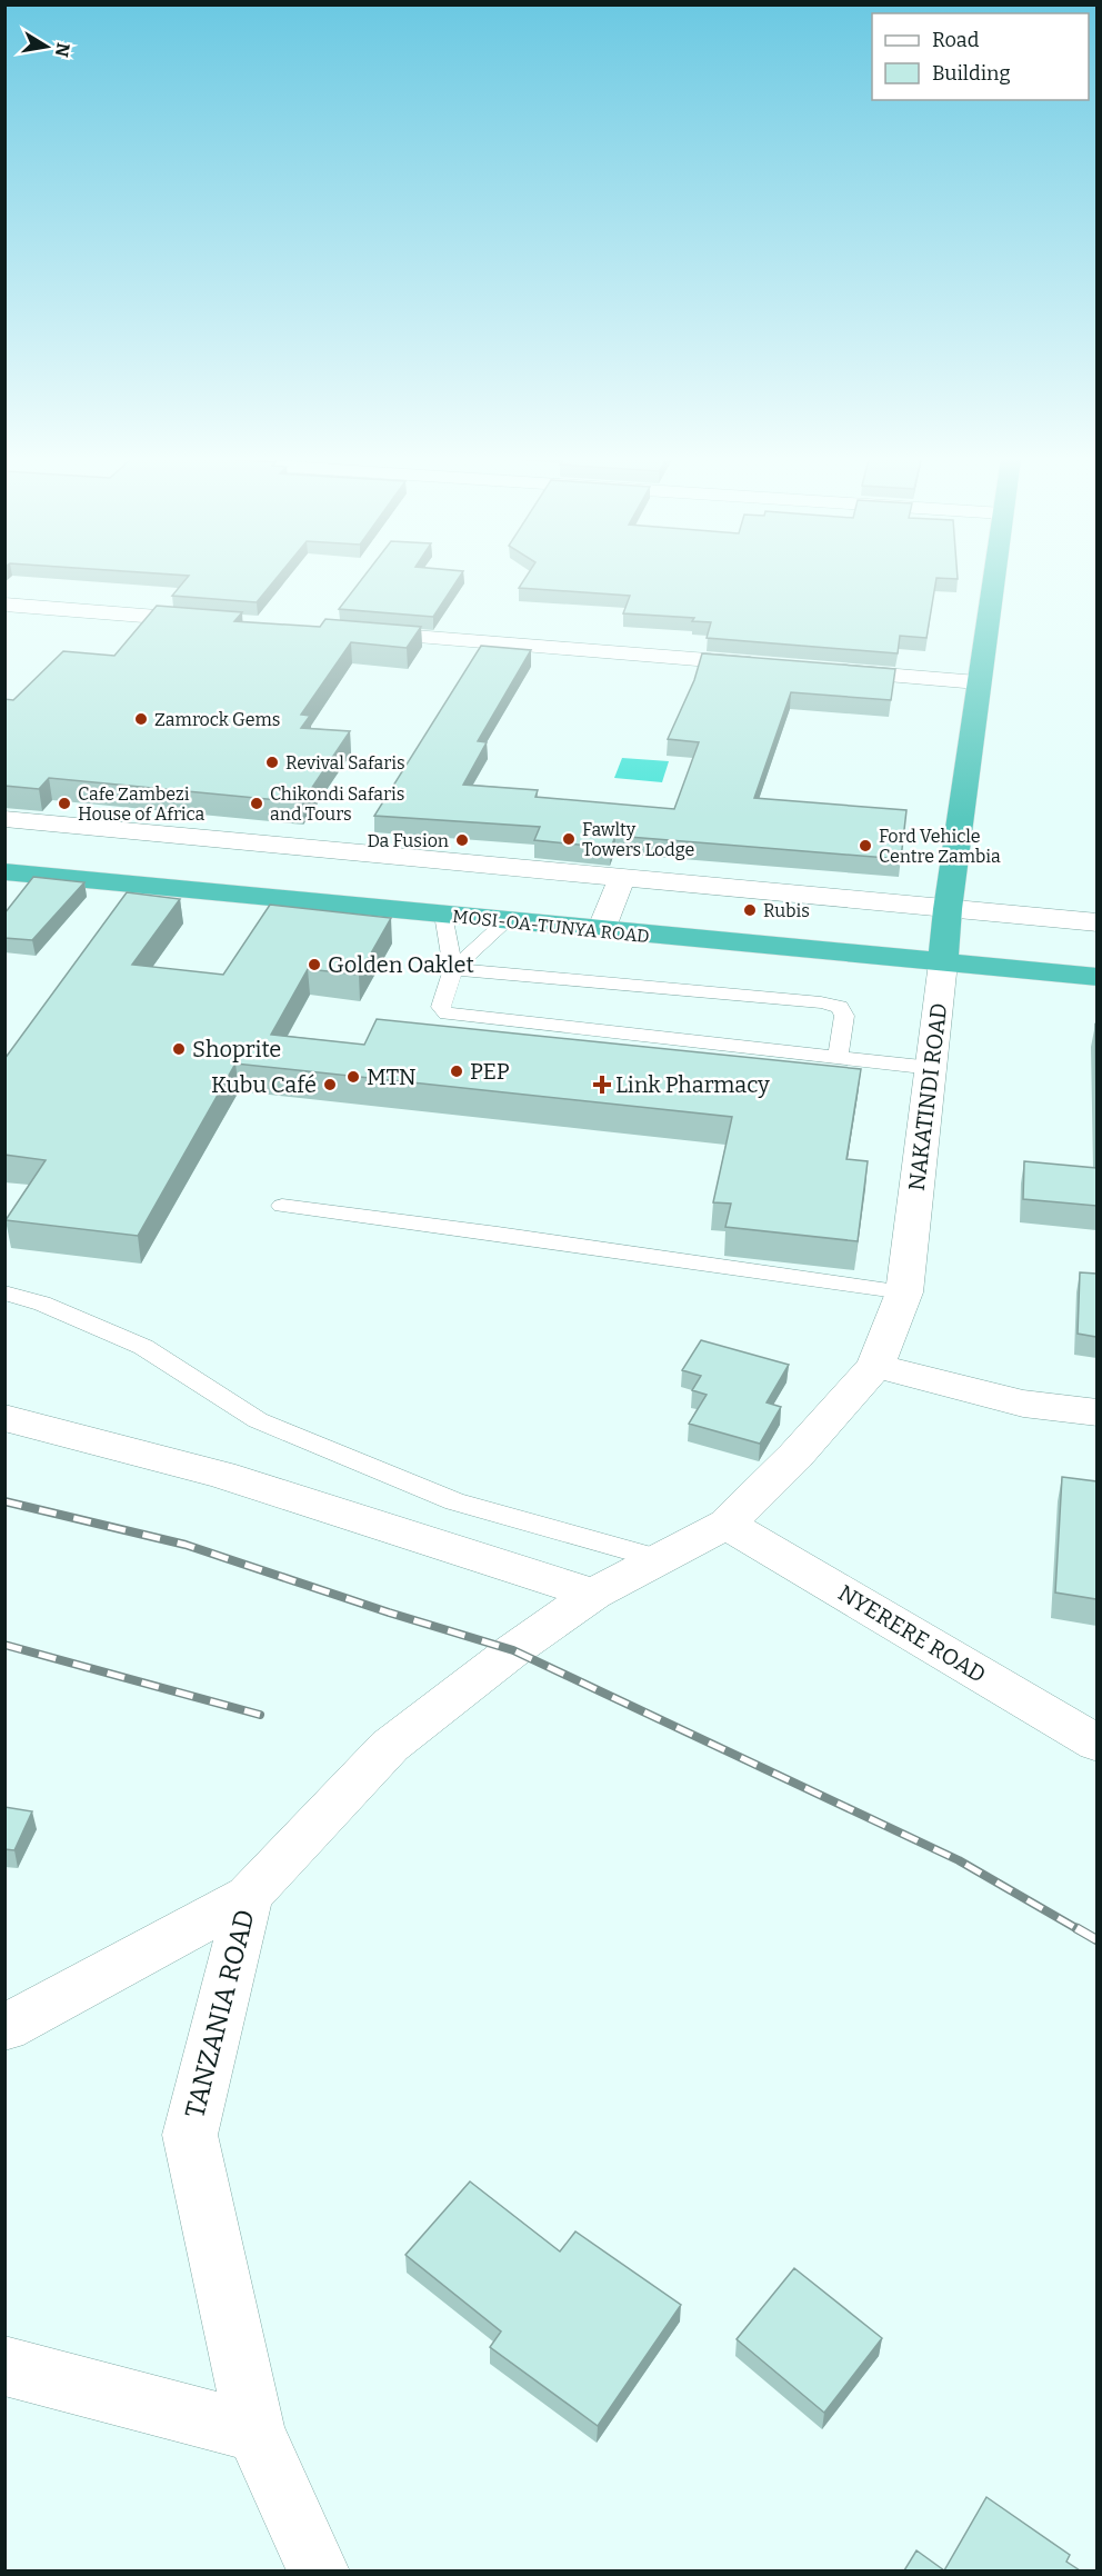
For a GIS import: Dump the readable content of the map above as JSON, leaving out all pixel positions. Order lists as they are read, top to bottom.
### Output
{
  "streets": {
    "highway": ["MOSI-OA-TUNYA ROAD", "NAKATINDI ROAD"],
    "street": ["NYERERE ROAD", "TANZANIA ROAD"]
  },
  "crossings": [
    ["MOSI-OA-TUNYA ROAD", "NAKATINDI ROAD"],
    ["NAKATINDI ROAD", "NYERERE ROAD"],
    ["NAKATINDI ROAD", "TANZANIA ROAD"]
  ],
  "places": {
    "other": [
      "Zamrock Gems",
      "Revival Safaris",
      "Cafe Zambezi House of Africa",
      "Chikondi Safaris and Tours",
      "Fawlty Towers Lodge",
      "Da Fusion",
      "Ford Vehicle Centre Zambia",
      "Rubis",
      "Golden Oaklet",
      "Shoprite",
      "PEP",
      "MTN",
      "Kubu Café"
    ],
    "health": ["Link Pharmacy"]
  },
  "legend": ["Road", "Building"],
  "north": "right"
}
